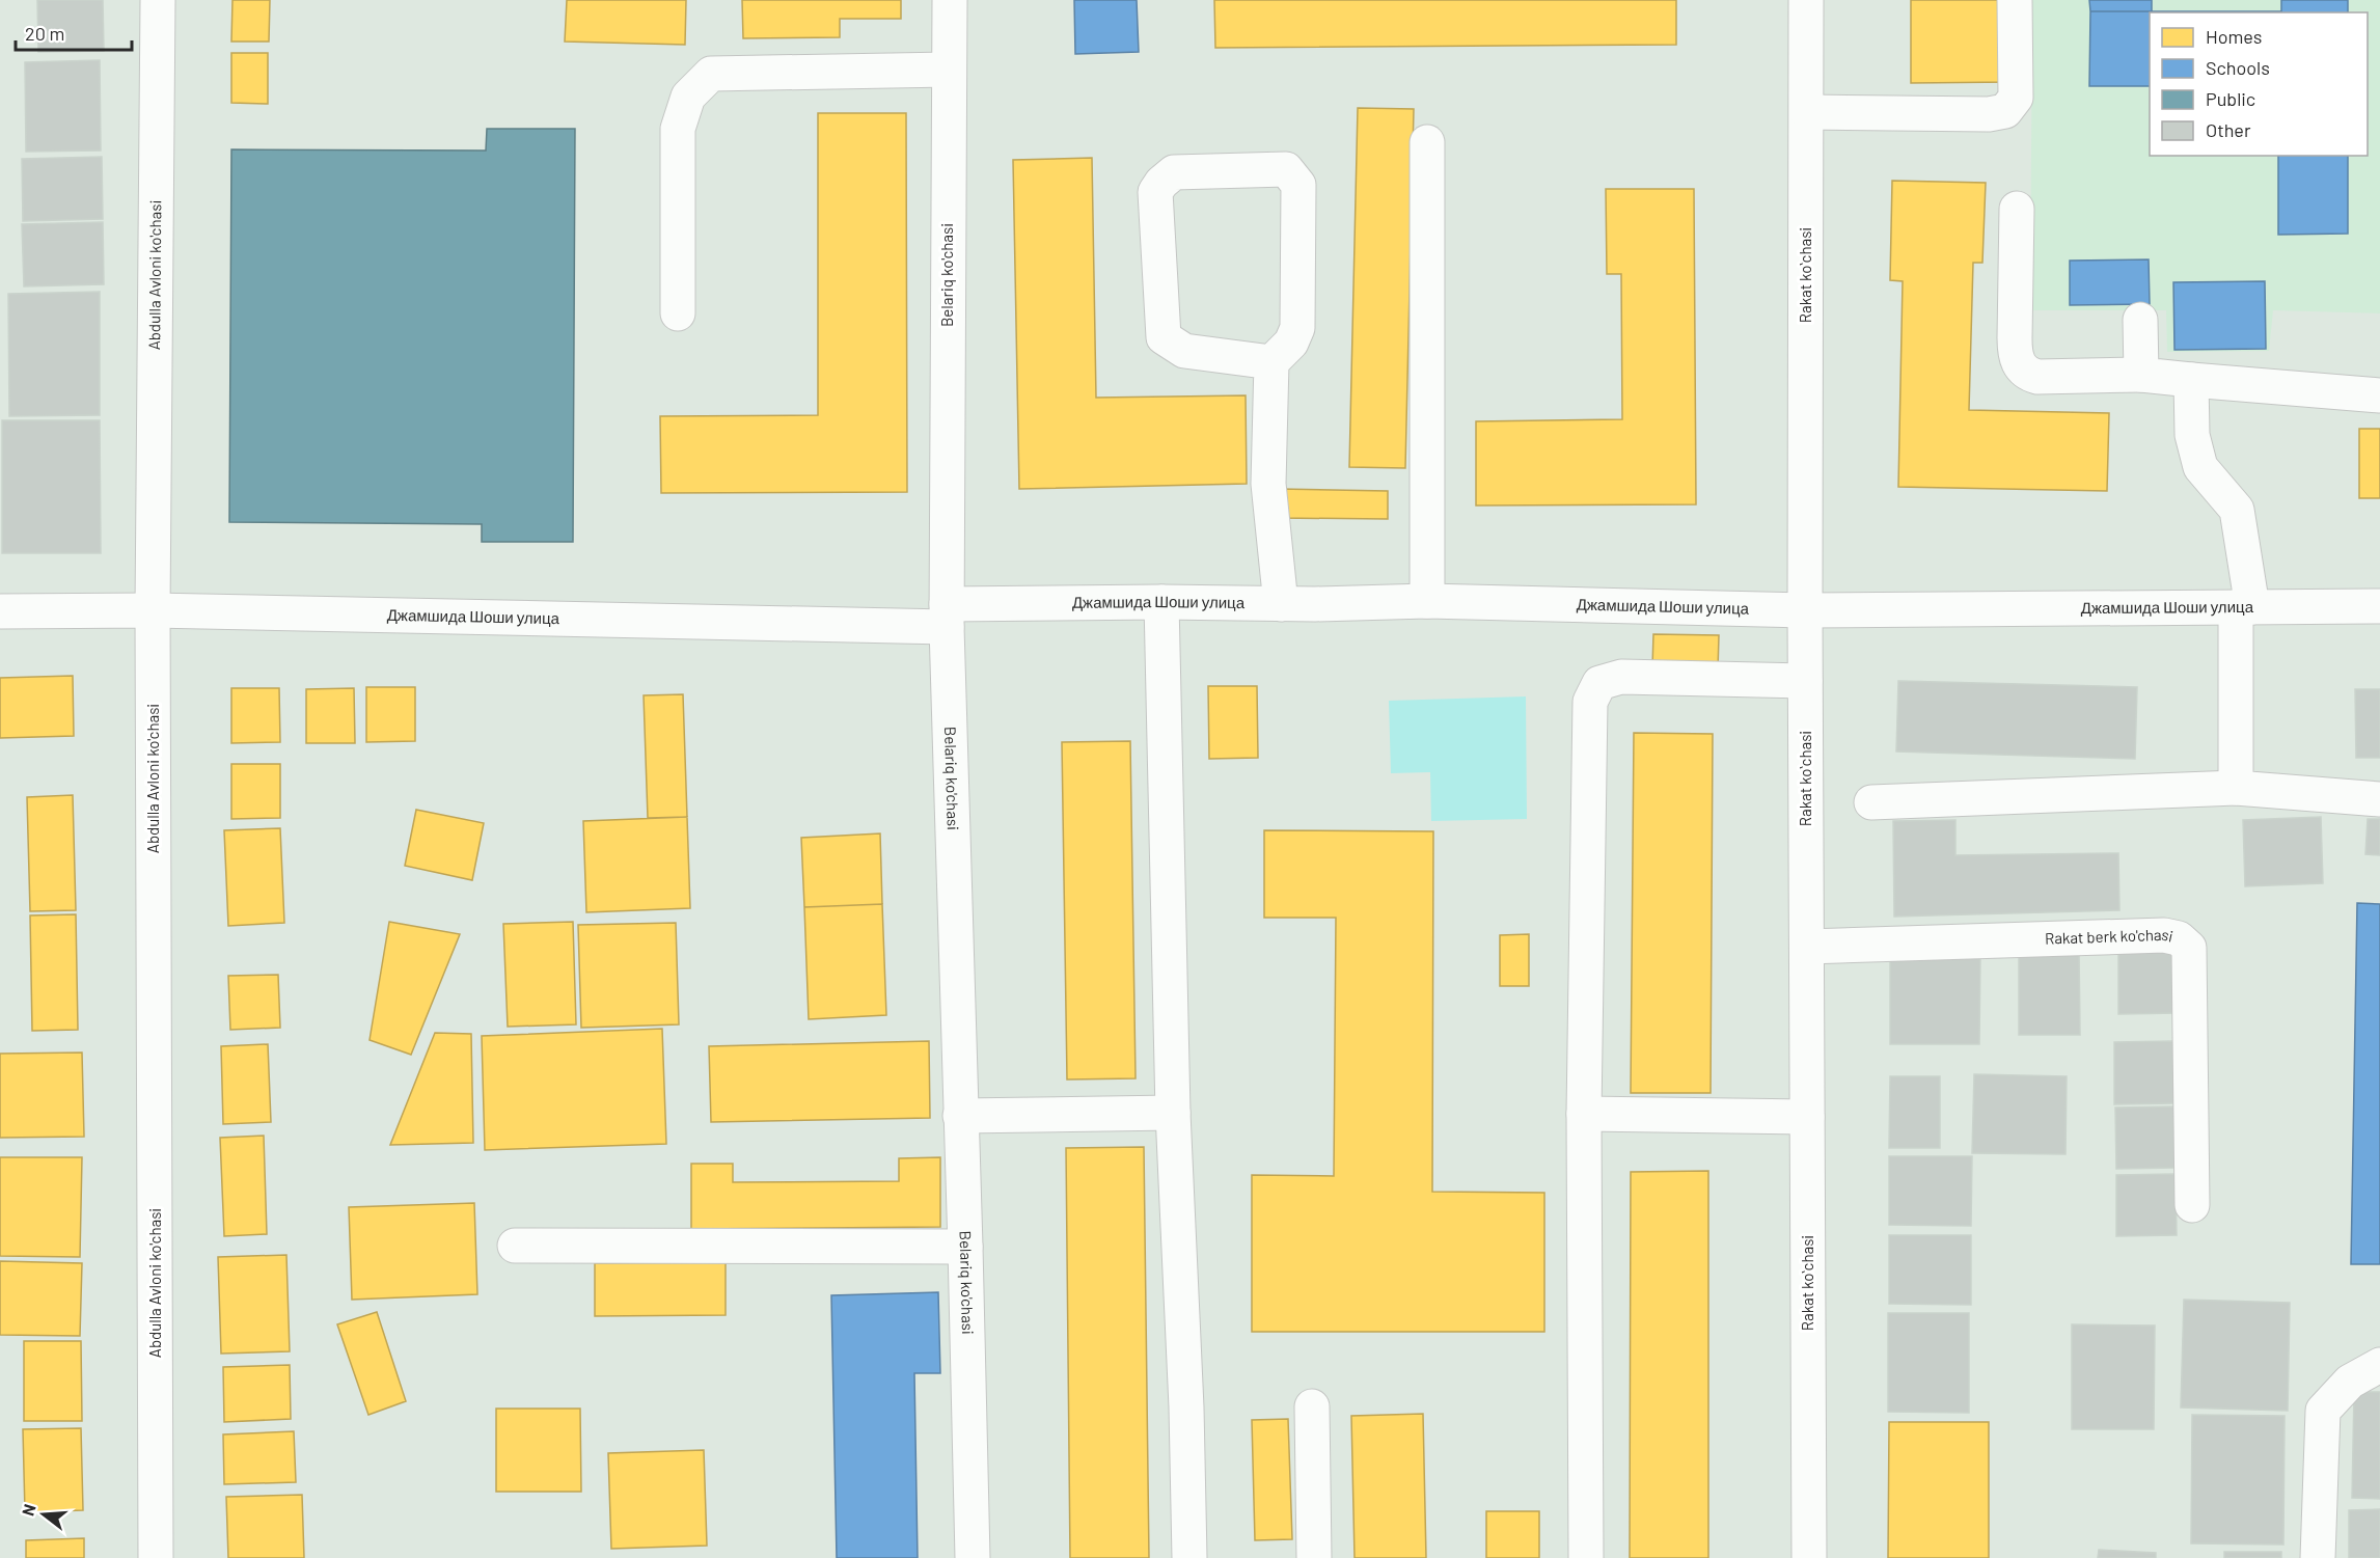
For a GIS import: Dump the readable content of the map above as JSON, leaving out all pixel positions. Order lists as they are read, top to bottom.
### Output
{
  "streets": {
    "street": [
      "Abdulla Avloni ko'chasi",
      "Belariq ko'chasi",
      "Rakat koʻchasi",
      "Джамшида Шоши улица",
      "Rakat berk ko'chasi"
    ]
  },
  "crossings": [
    ["Abdulla Avloni ko'chasi", "Джамшида Шоши улица"],
    ["Belariq ko'chasi", "Джамшида Шоши улица"],
    ["Rakat koʻchasi", "Джамшида Шоши улица"],
    ["Rakat koʻchasi", "Rakat berk ko'chasi"]
  ],
  "legend": [
    "Homes",
    "Schools",
    "Public",
    "Other"
  ],
  "scale_bar": "20 m",
  "north": "left"
}
